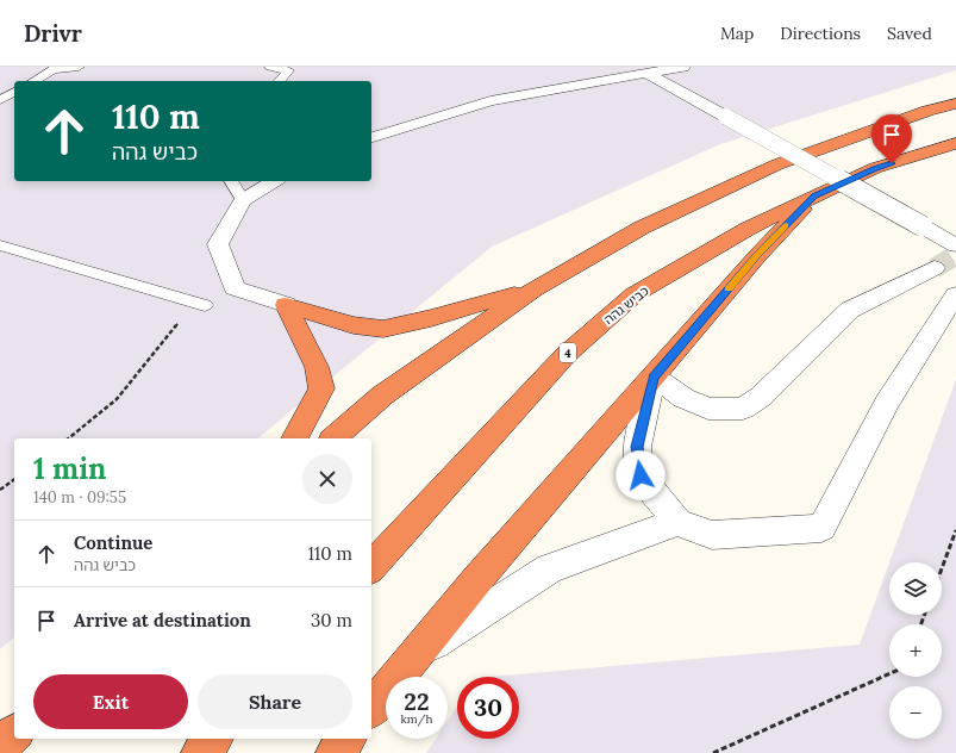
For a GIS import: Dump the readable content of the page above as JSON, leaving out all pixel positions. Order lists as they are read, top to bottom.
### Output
{
  "streets": {
    "highway": ["כביש גהה", "4"]
  },
  "page": {
    "header": "Drivr",
    "nav": ["Map", "Directions", "Saved"],
    "turn": ["110 m", "כביש גהה"],
    "heading": ["1 min", "140 m · 09:55"],
    "list": [
      {
        "name": "Continue",
        "note": "כביש גהה",
        "value": "110 m"
      },
      {
        "name": "Arrive at destination",
        "value": "30 m"
      }
    ],
    "map_buttons": ["+", "−"],
    "buttons": ["Exit", "Share"],
    "speed": "22 km/h",
    "limit": "30"
  }
}
